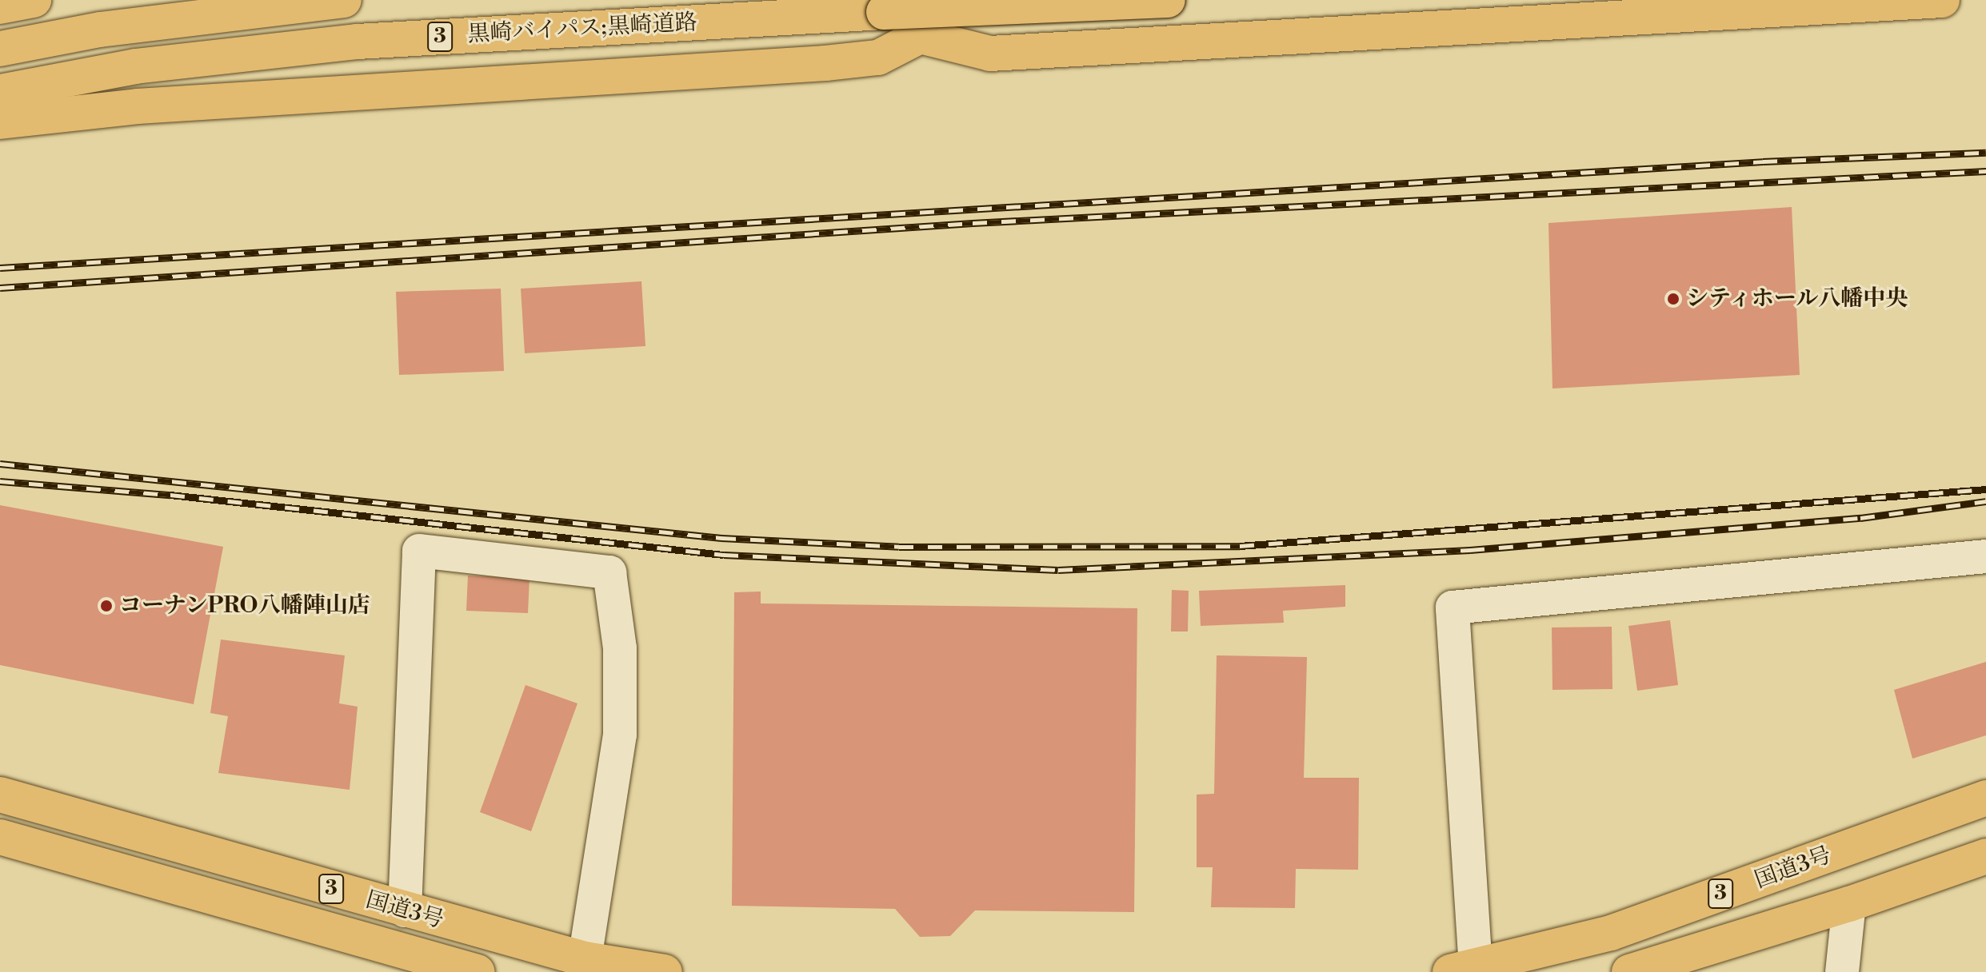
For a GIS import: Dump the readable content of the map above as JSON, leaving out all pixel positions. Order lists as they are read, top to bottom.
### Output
{
  "streets": {
    "highway": ["黒崎バイパス;黒崎道路", "3", "国道3号"]
  },
  "places": ["シティホール八幡中央", "コーナンPRO八幡陣山店"]
}
